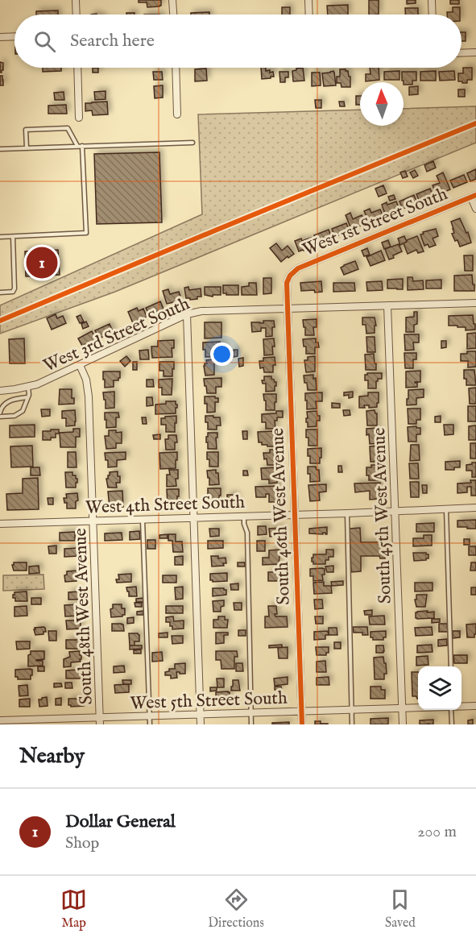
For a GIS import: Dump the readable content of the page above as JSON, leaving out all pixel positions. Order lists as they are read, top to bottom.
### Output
{
  "streets": {
    "street": [
      "West 1st Street South",
      "West 3rd Street South",
      "West 4th Street South",
      "South 45th West Avenue",
      "South 46th West Avenue",
      "South 48th West Avenue",
      "West 5th Street South"
    ]
  },
  "crossings": [
    ["West 1st Street South", "West 3rd Street South"],
    ["West 1st Street South", "South 46th West Avenue"],
    ["West 3rd Street South", "South 45th West Avenue"],
    ["West 3rd Street South", "South 46th West Avenue"],
    ["West 3rd Street South", "South 48th West Avenue"],
    ["West 4th Street South", "South 45th West Avenue"],
    ["West 4th Street South", "South 46th West Avenue"],
    ["West 4th Street South", "South 48th West Avenue"],
    ["South 45th West Avenue", "West 5th Street South"],
    ["South 46th West Avenue", "West 5th Street South"],
    ["South 48th West Avenue", "West 5th Street South"]
  ],
  "north": "top",
  "page": {
    "search": "Search here",
    "pins": "1",
    "heading": "Nearby",
    "list": [
      {
        "mark": "1",
        "name": "Dollar General",
        "note": "Shop",
        "value": "200 m"
      }
    ],
    "nav": ["Map", "Directions", "Saved"]
  }
}
